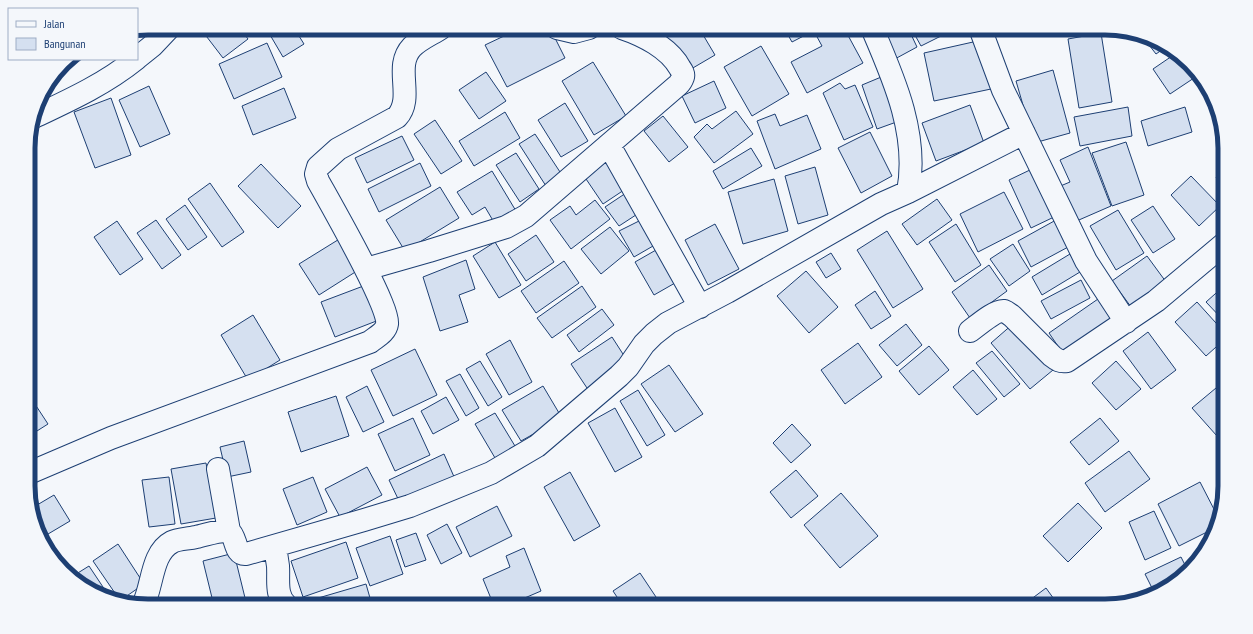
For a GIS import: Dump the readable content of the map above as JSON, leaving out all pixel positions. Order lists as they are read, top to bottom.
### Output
{
  "legend": ["Jalan", "Bangunan"]
}
